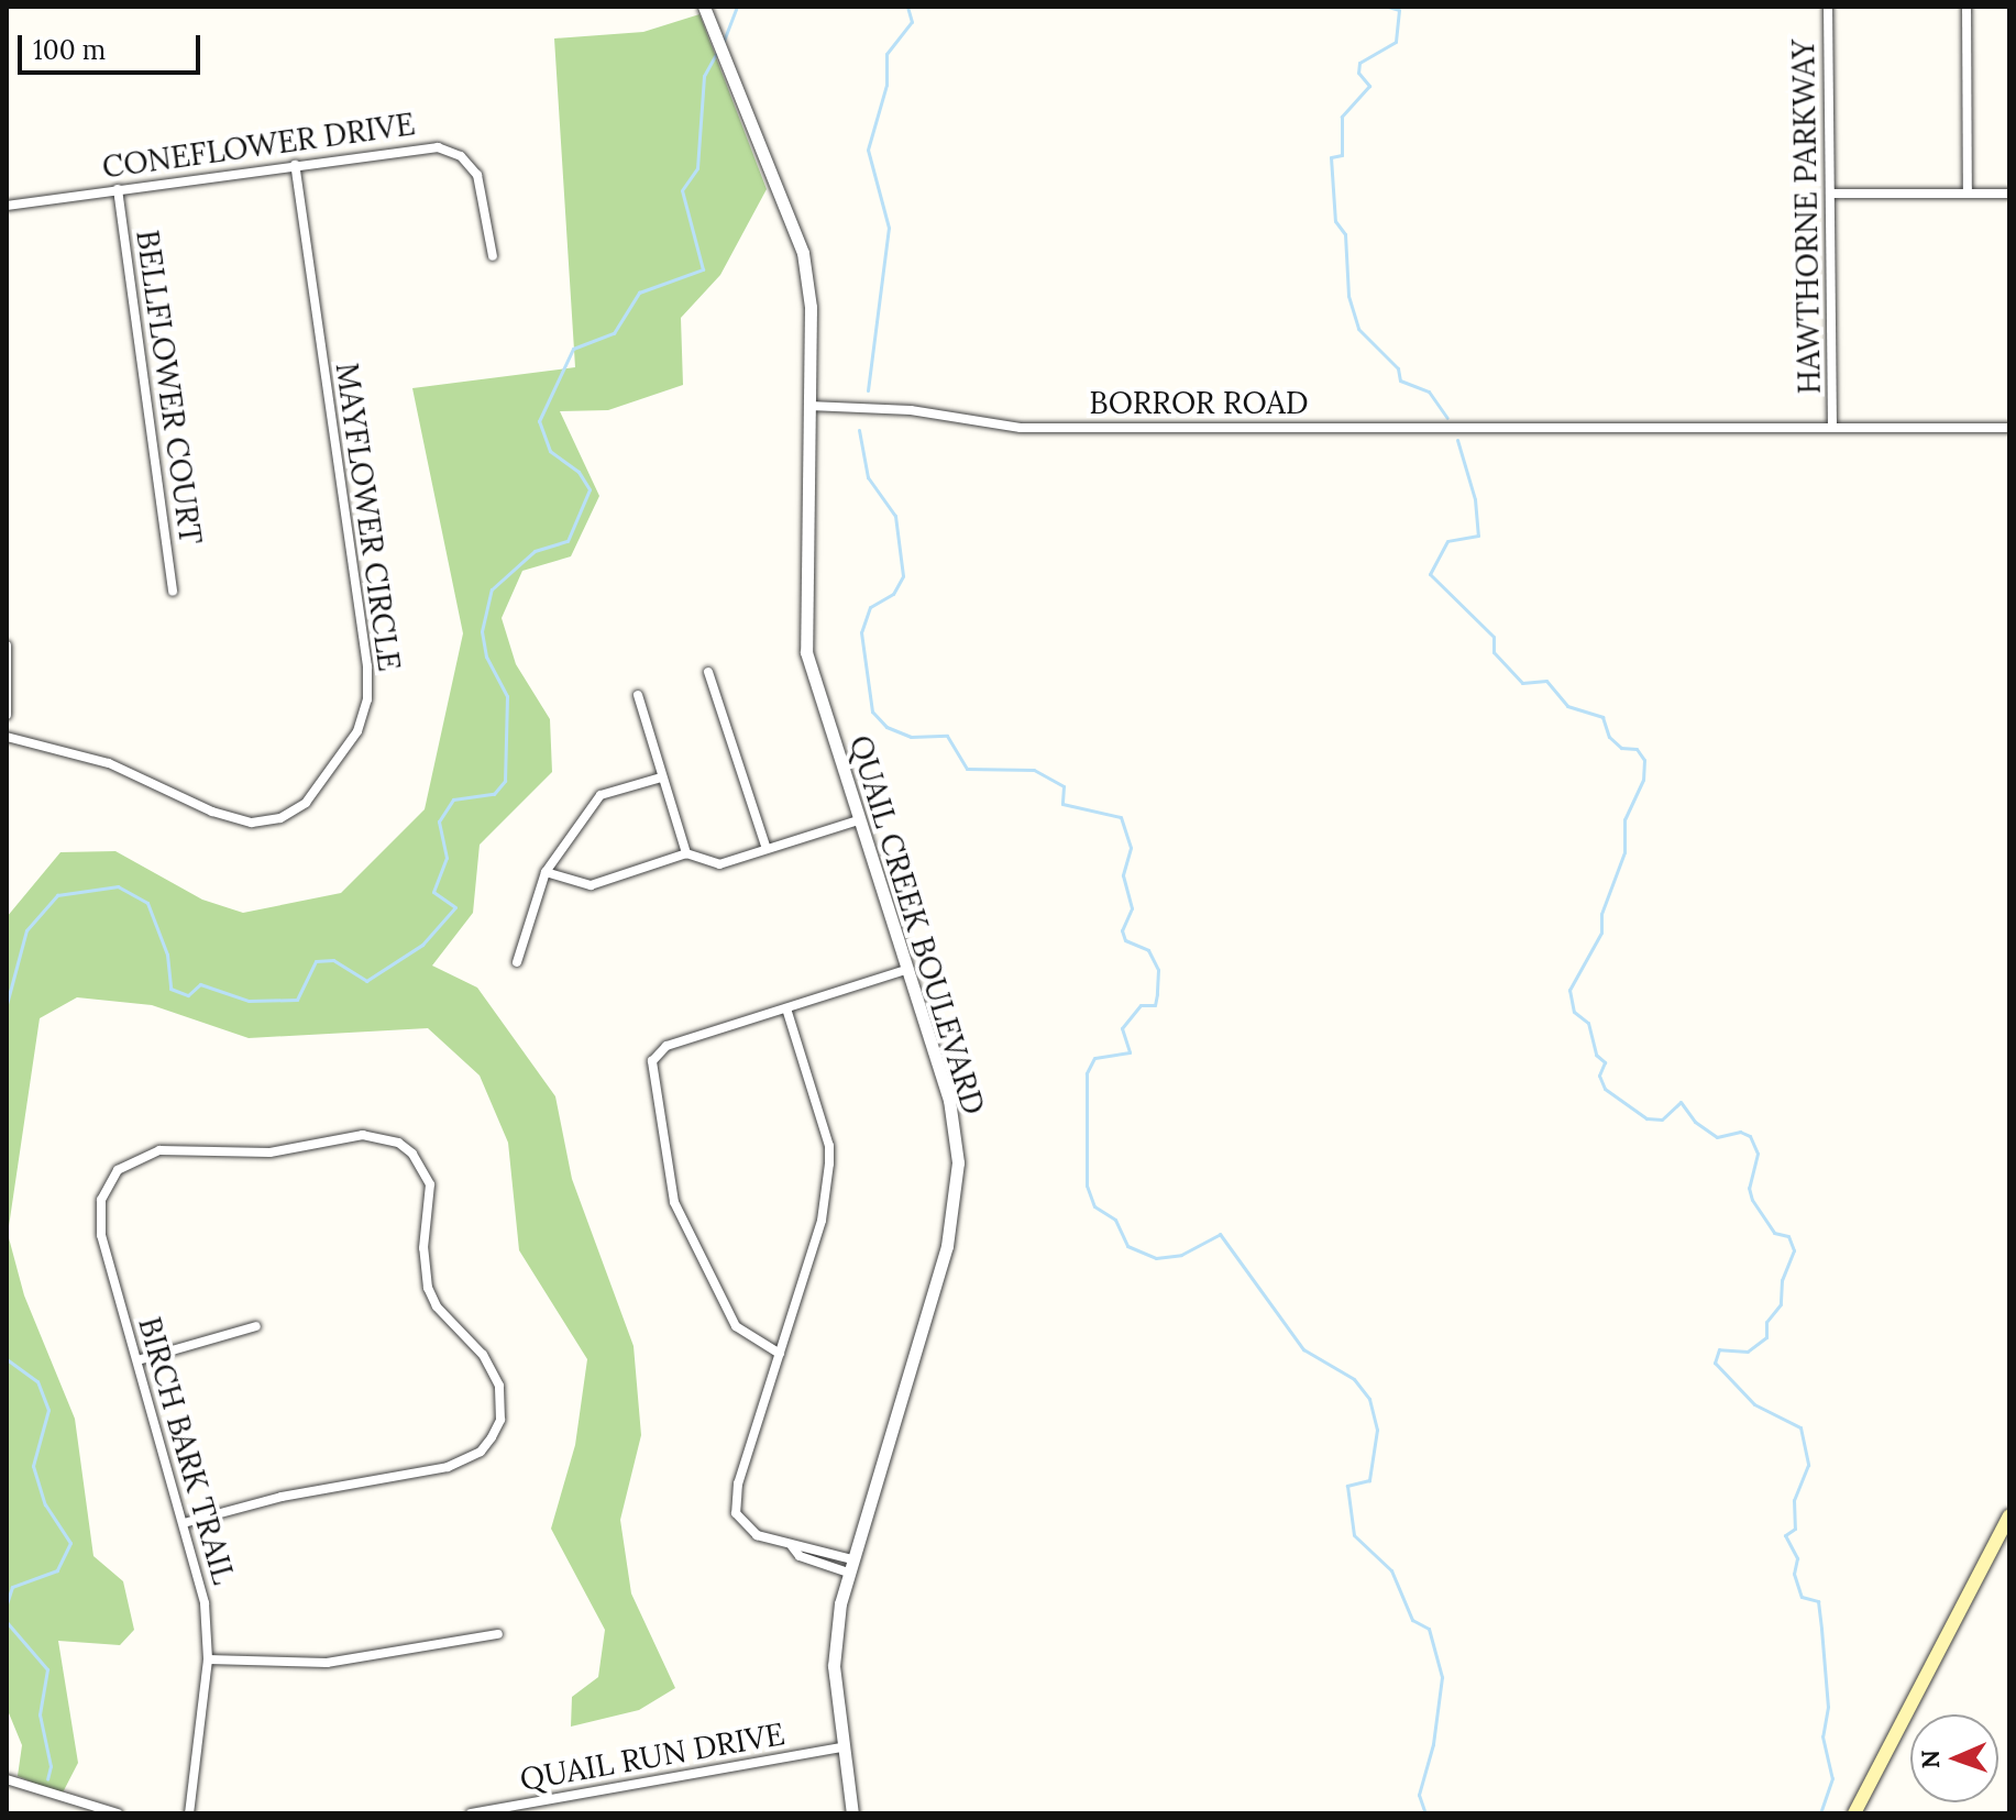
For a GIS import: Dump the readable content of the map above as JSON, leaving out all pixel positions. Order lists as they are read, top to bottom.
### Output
{
  "streets": {
    "street": [
      "CONEFLOWER DRIVE",
      "HAWTHORNE PARKWAY",
      "BELLFLOWER COURT",
      "BORROR ROAD",
      "MAYFLOWER CIRCLE",
      "QUAIL CREEK BOULEVARD",
      "BIRCH BARK TRAIL",
      "QUAIL RUN DRIVE"
    ]
  },
  "crossings": [
    ["CONEFLOWER DRIVE", "BELLFLOWER COURT"],
    ["CONEFLOWER DRIVE", "MAYFLOWER CIRCLE"],
    ["HAWTHORNE PARKWAY", "BORROR ROAD"],
    ["BORROR ROAD", "QUAIL CREEK BOULEVARD"],
    ["QUAIL CREEK BOULEVARD", "QUAIL RUN DRIVE"]
  ],
  "scale_bar": "100 m",
  "north": "left"
}
